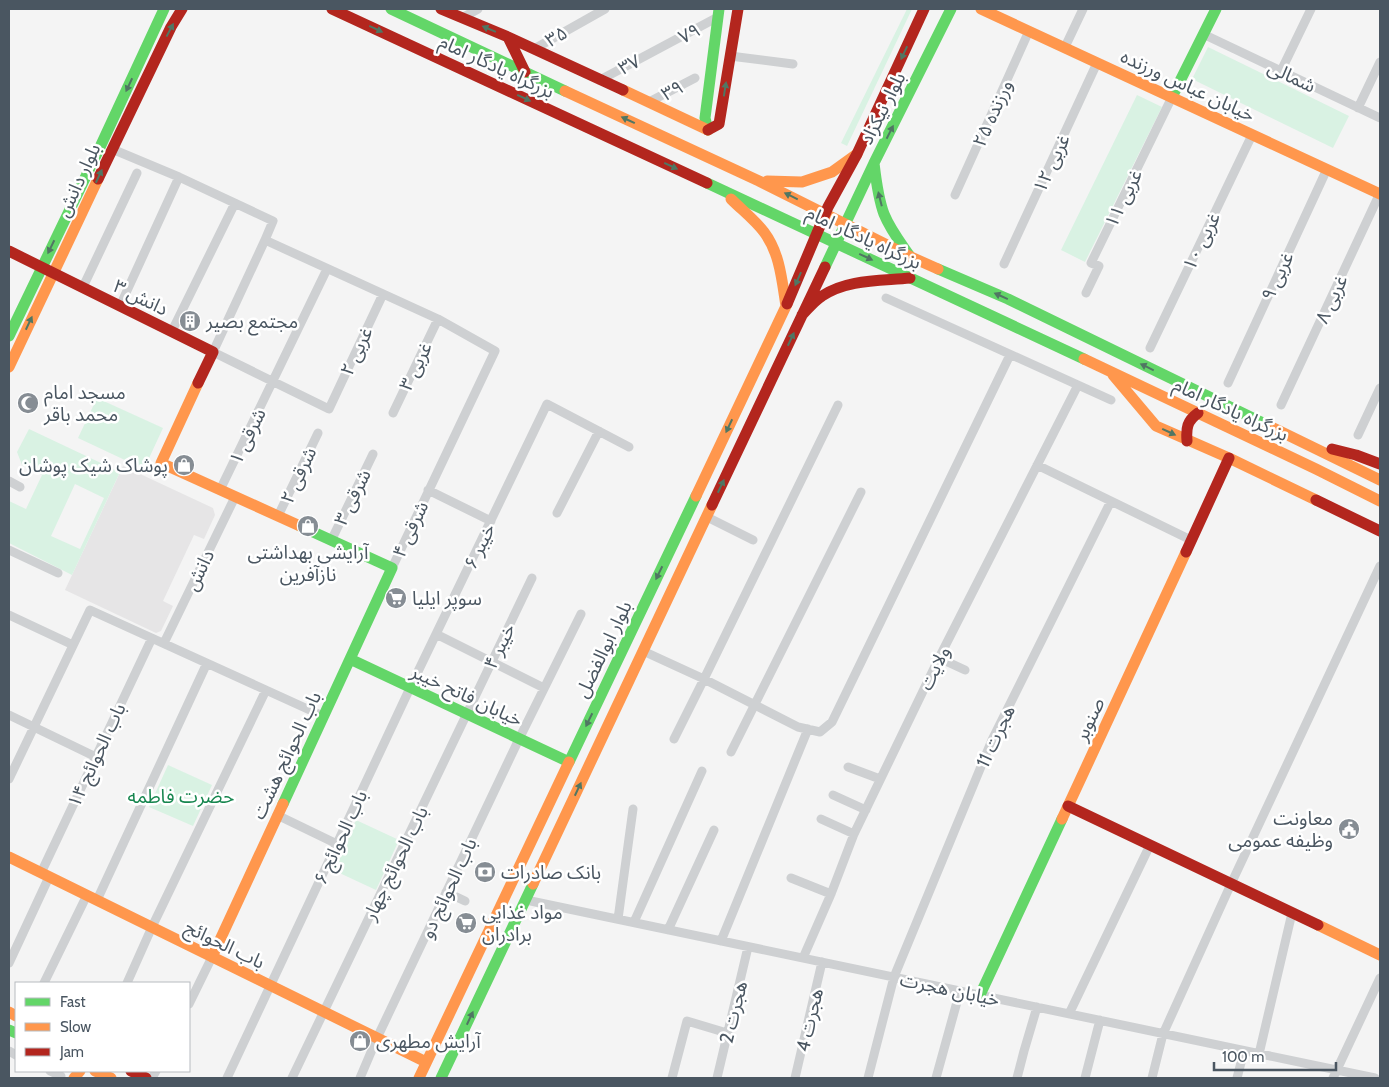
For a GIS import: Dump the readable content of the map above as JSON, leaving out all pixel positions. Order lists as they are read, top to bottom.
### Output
{
  "streets": {
    "main road": [
      "بزرگراه یادگار امام",
      "خیابان عباس ورزنده",
      "بلوار نیکزاد",
      "بلوار دانش",
      "دانش ۳",
      "بلوار ابوالفضل",
      "خیابان فاتح خیبر",
      "صنوبر",
      "باب الحوائج هشت",
      "باب الحوائج"
    ],
    "street": [
      "۷۹",
      "۳۵",
      "۳۷",
      "شمالی",
      "۳۹",
      "ورزنده ۲۵",
      "غربی ۱۲",
      "غربی ۱۱",
      "غربی ۱۰",
      "غربی ۹",
      "غربی ۸",
      "۲ غربی",
      "۳ غربی",
      "۱ شرقی",
      "۲ شرقی",
      "۳ شرقی",
      "۴ شرقی",
      "خیبر ۶",
      "دانش",
      "خیبر ۴",
      "ولایت",
      "هجرت 11",
      "باب الحوائج ۱۴",
      "باب الحوائج ۶",
      "باب الحوائج چهار",
      "باب الحوائج دو",
      "خیابان هجرت",
      "هجرت 2",
      "هجرت 4"
    ]
  },
  "crossings": [
    ["۷۹", "۳۷"],
    ["بزرگراه یادگار امام", "بلوار نیکزاد"],
    ["بزرگراه یادگار امام", "بلوار ابوالفضل"],
    ["خیابان عباس ورزنده", "ورزنده ۲۵"],
    ["خیابان عباس ورزنده", "غربی ۱۲"],
    ["خیابان عباس ورزنده", "غربی ۱۱"],
    ["خیابان عباس ورزنده", "غربی ۱۰"],
    ["خیابان عباس ورزنده", "غربی ۹"],
    ["خیابان عباس ورزنده", "غربی ۸"],
    ["بلوار نیکزاد", "بلوار ابوالفضل"],
    ["بلوار دانش", "دانش ۳"],
    ["۲ غربی", "۱ شرقی"],
    ["۳ غربی", "۴ شرقی"],
    ["۴ شرقی", "باب الحوائج هشت"],
    ["خیبر ۶", "خیابان فاتح خیبر"],
    ["خیبر ۶", "باب الحوائج ۶"],
    ["خیبر ۴", "خیابان فاتح خیبر"],
    ["خیبر ۴", "باب الحوائج چهار"],
    ["بلوار ابوالفضل", "خیابان فاتح خیبر"],
    ["بلوار ابوالفضل", "باب الحوائج"],
    ["بلوار ابوالفضل", "خیابان هجرت"],
    ["ولایت", "خیابان هجرت"],
    ["خیابان فاتح خیبر", "باب الحوائج هشت"],
    ["خیابان فاتح خیبر", "باب الحوائج ۶"],
    ["خیابان فاتح خیبر", "باب الحوائج چهار"],
    ["خیابان فاتح خیبر", "باب الحوائج دو"],
    ["صنوبر", "خیابان هجرت"],
    ["هجرت 11", "خیابان هجرت"],
    ["باب الحوائج ۱۴", "باب الحوائج"],
    ["باب الحوائج هشت", "باب الحوائج"],
    ["باب الحوائج ۶", "باب الحوائج"],
    ["باب الحوائج چهار", "باب الحوائج"],
    ["باب الحوائج دو", "باب الحوائج"],
    ["خیابان هجرت", "هجرت 2"],
    ["خیابان هجرت", "هجرت 4"]
  ],
  "parks": ["حضرت فاطمه"],
  "places": {
    "building": ["مجتمع بصیر"],
    "mosque": ["مسجد امام محمد باقر"],
    "shop": ["پوشاک شیک پوشان", "آرایشی بهداشتی نازآفرین", "آرایش مطهری"],
    "supermarket": ["سوپر ایلیا", "مواد غذایی برادران"],
    "public building": ["معاونت وظیفه عمومی"],
    "bank": ["بانک صادرات"]
  },
  "legend": ["Fast", "Slow", "Jam"],
  "scale_bar": "100 m"
}
